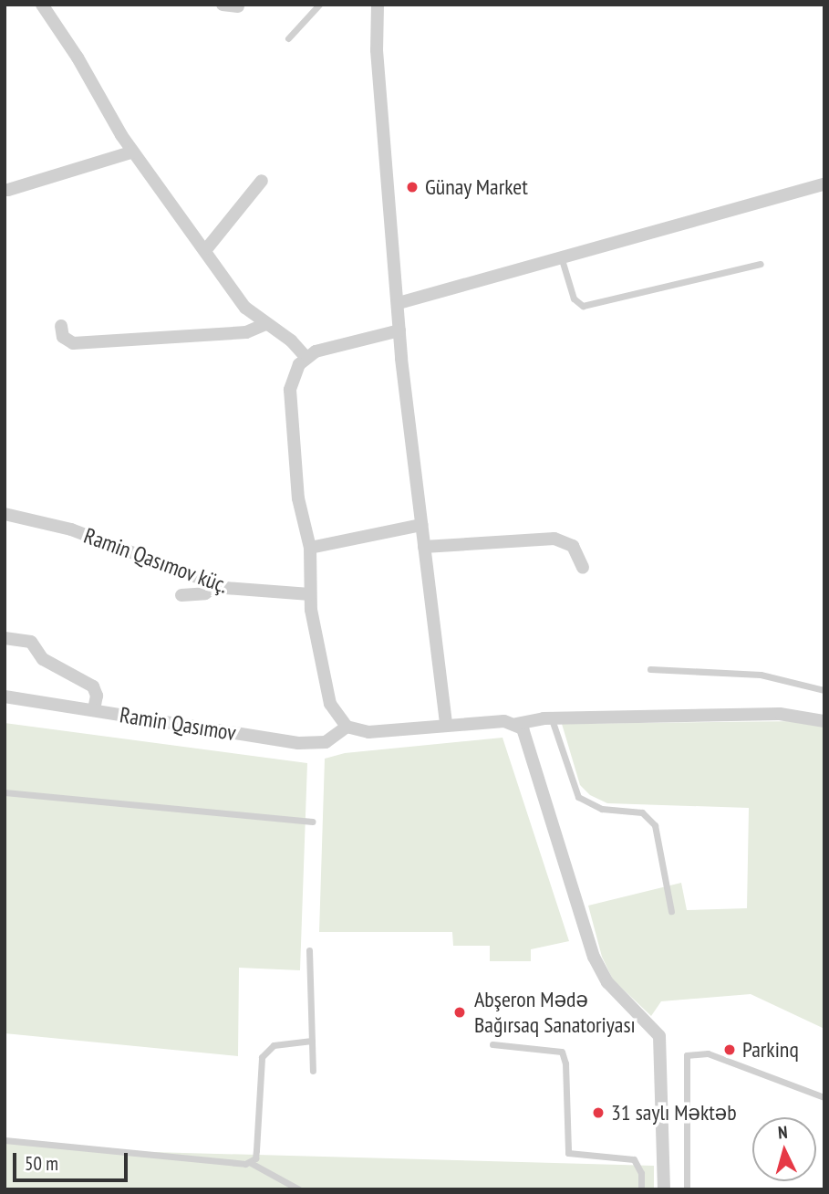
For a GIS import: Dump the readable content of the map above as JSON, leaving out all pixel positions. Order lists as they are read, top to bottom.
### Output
{
  "streets": {
    "street": ["Ramin Qasımov küç.", "Ramin Qasımov"]
  },
  "places": [
    "Günay Market",
    "Abşeron Mədə Bağırsaq Sanatoriyası",
    "Parkinq",
    "31 saylı Məktəb"
  ],
  "scale_bar": "50 m",
  "north": "top"
}
